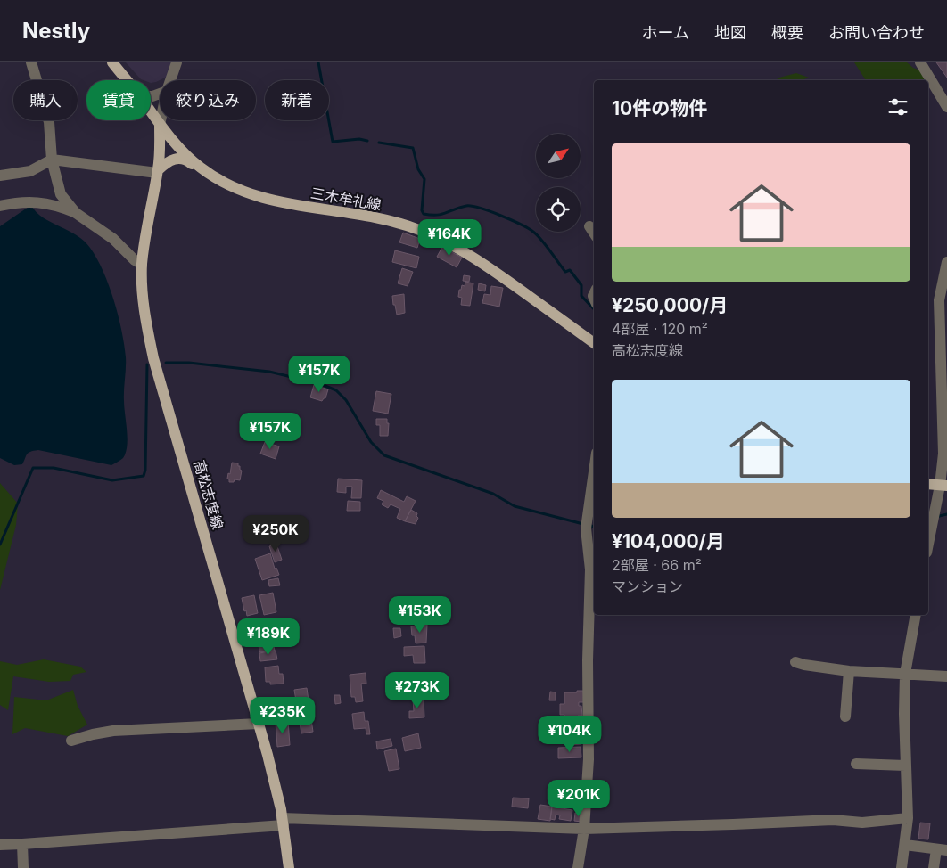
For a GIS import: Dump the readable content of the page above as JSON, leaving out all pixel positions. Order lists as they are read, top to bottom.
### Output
{
  "streets": {
    "main road": ["三木牟礼線", "高松志度線"]
  },
  "crossings": [
    ["三木牟礼線", "高松志度線"]
  ],
  "north": "top right",
  "page": {
    "header": "Nestly",
    "nav": [
      "ホーム",
      "地図",
      "概要",
      "お問い合わせ"
    ],
    "chip": [
      "購入",
      "賃貸",
      "絞り込み",
      "新着"
    ],
    "heading": "10件の物件",
    "list": [
      {
        "name": "¥250,000/月",
        "note": "4部屋 · 120 m² · 高松志度線"
      },
      {
        "name": "¥104,000/月",
        "note": "2部屋 · 66 m² · マンション"
      }
    ],
    "price": [
      "¥164K",
      "¥157K",
      "¥157K",
      "¥250K",
      "¥153K",
      "¥189K",
      "¥273K",
      "¥235K",
      "¥104K",
      "¥201K"
    ]
  }
}
